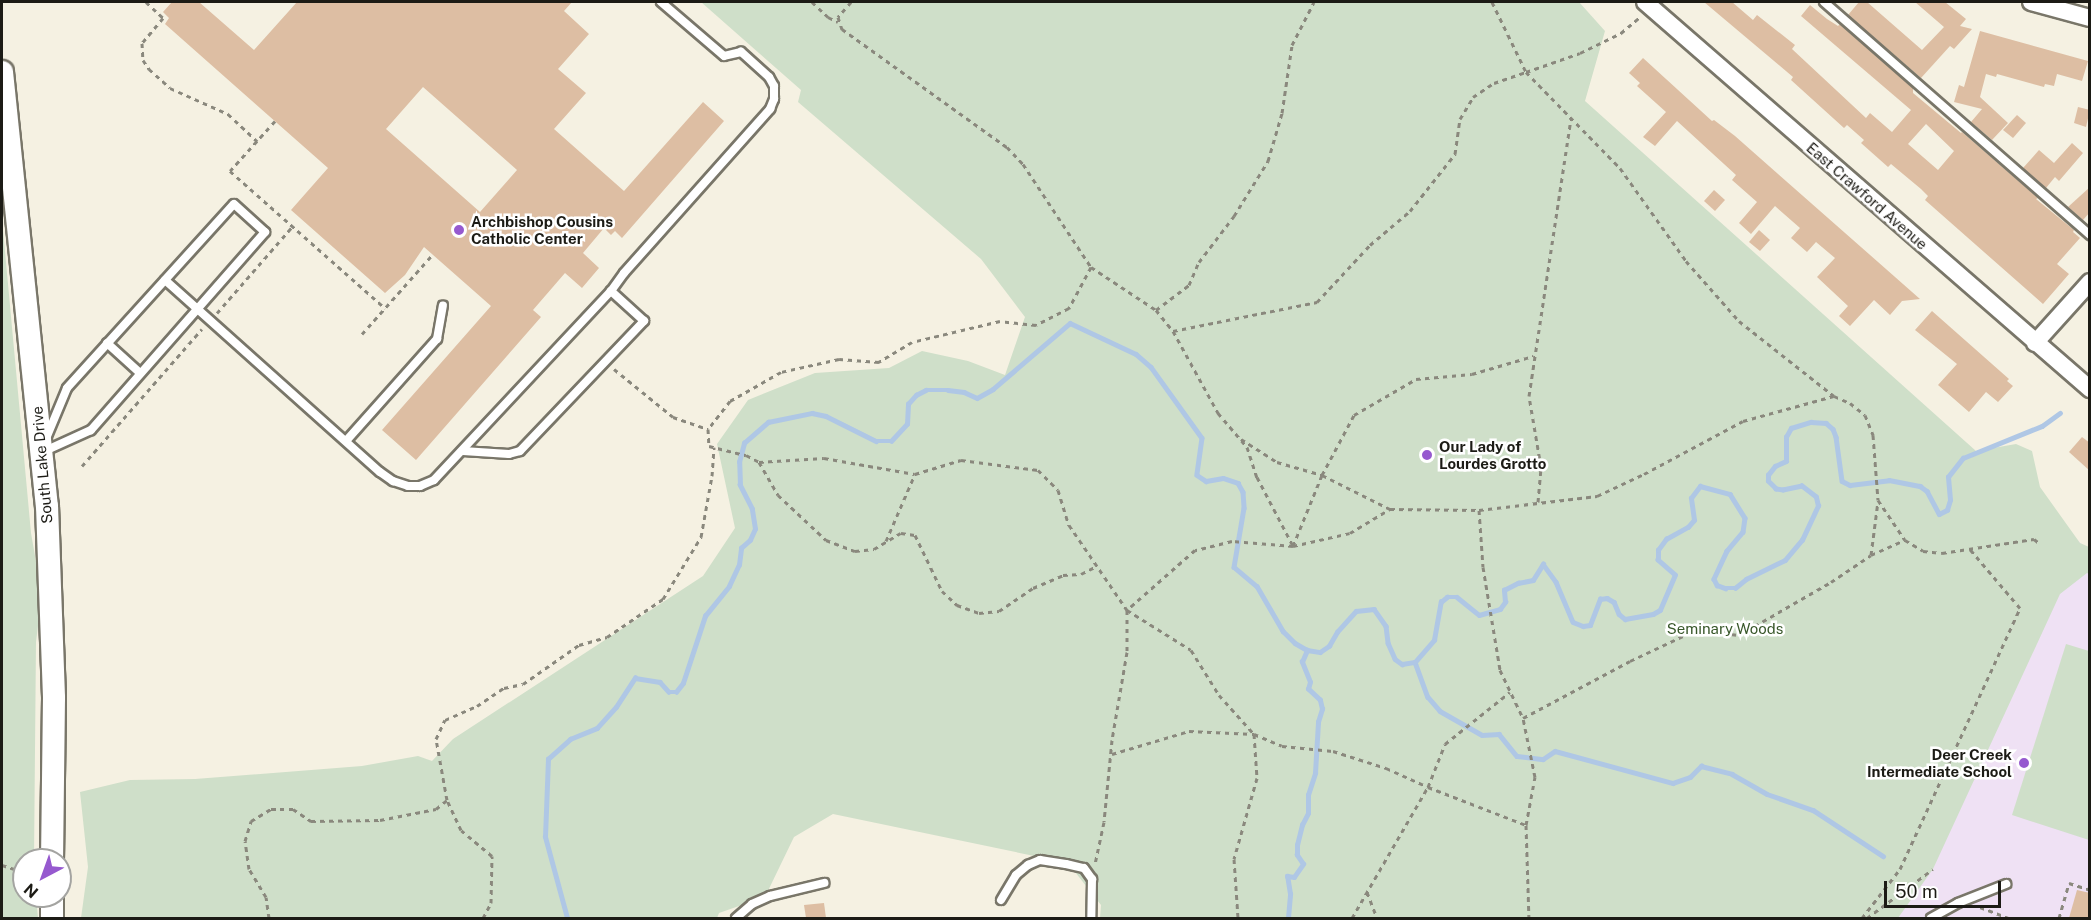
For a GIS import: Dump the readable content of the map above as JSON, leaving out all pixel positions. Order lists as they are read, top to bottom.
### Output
{
  "streets": {
    "street": ["East Crawford Avenue", "South Lake Drive"]
  },
  "parks": ["Seminary Woods"],
  "places": ["Archbishop Cousins Catholic Center", "Our Lady of Lourdes Grotto", "Deer Creek Intermediate School"],
  "scale_bar": "50 m",
  "north": "bottom left"
}
